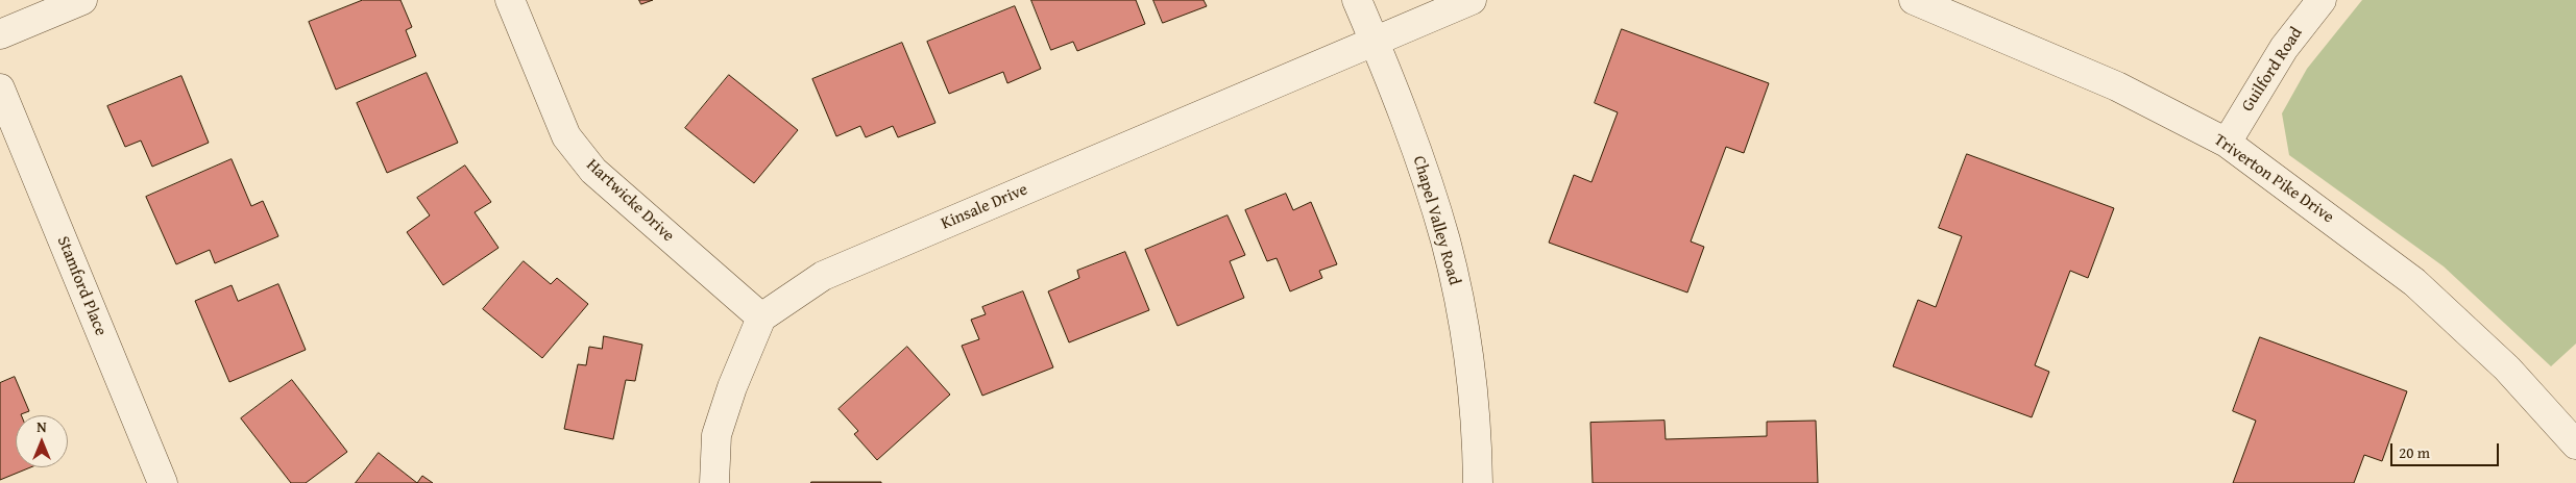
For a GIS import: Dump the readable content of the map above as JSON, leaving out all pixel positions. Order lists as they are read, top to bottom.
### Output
{
  "streets": {
    "street": [
      "Guilford Road",
      "Triverton Pike Drive",
      "Hartwicke Drive",
      "Kinsale Drive",
      "Chapel Valley Road",
      "Stamford Place"
    ]
  },
  "crossings": [
    ["Guilford Road", "Triverton Pike Drive"],
    ["Hartwicke Drive", "Kinsale Drive"],
    ["Kinsale Drive", "Chapel Valley Road"]
  ],
  "scale_bar": "20 m",
  "north": "top"
}
